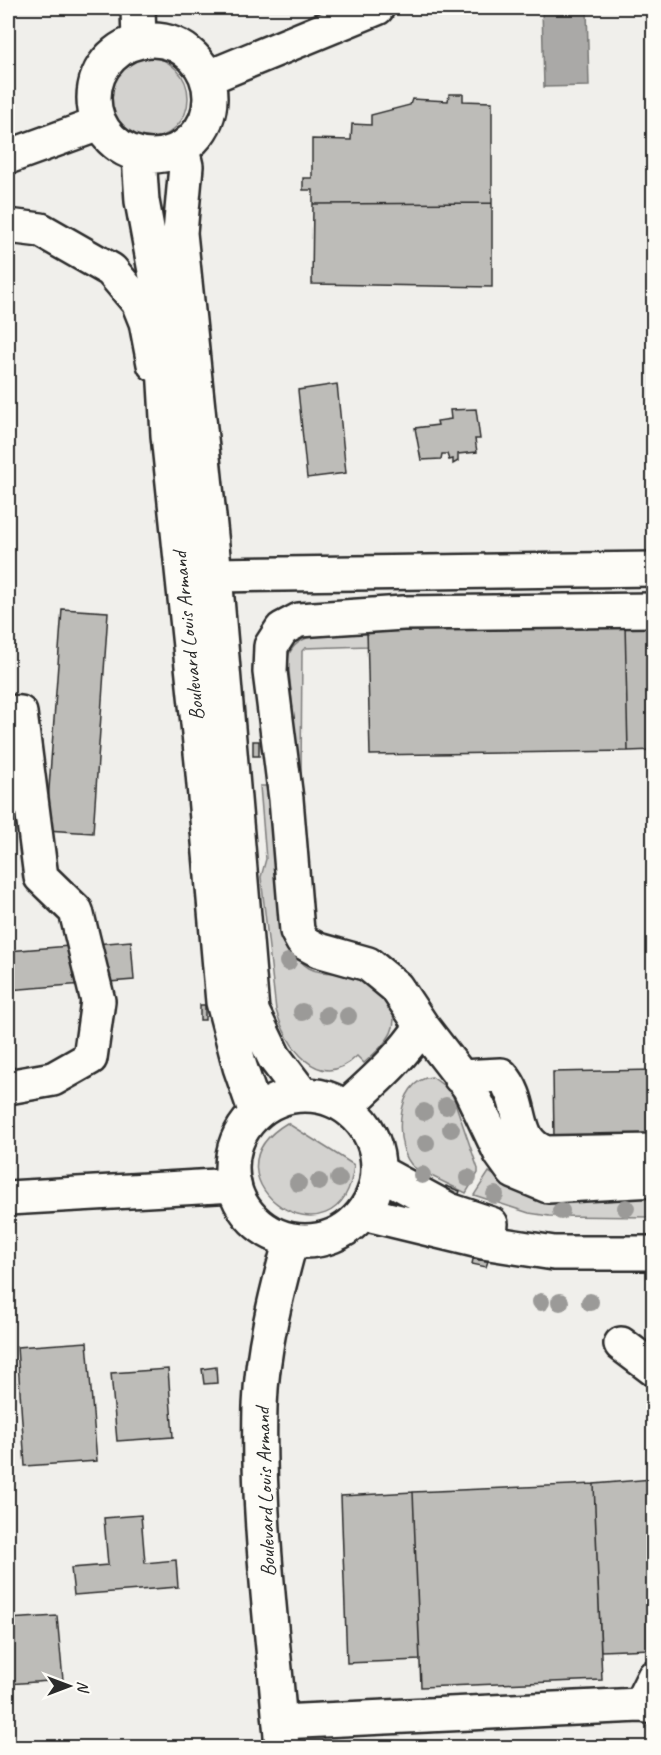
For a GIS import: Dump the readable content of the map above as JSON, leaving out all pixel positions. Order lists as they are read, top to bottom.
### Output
{
  "streets": {
    "main road": ["Boulevard Louis Armand"]
  },
  "north": "right"
}
